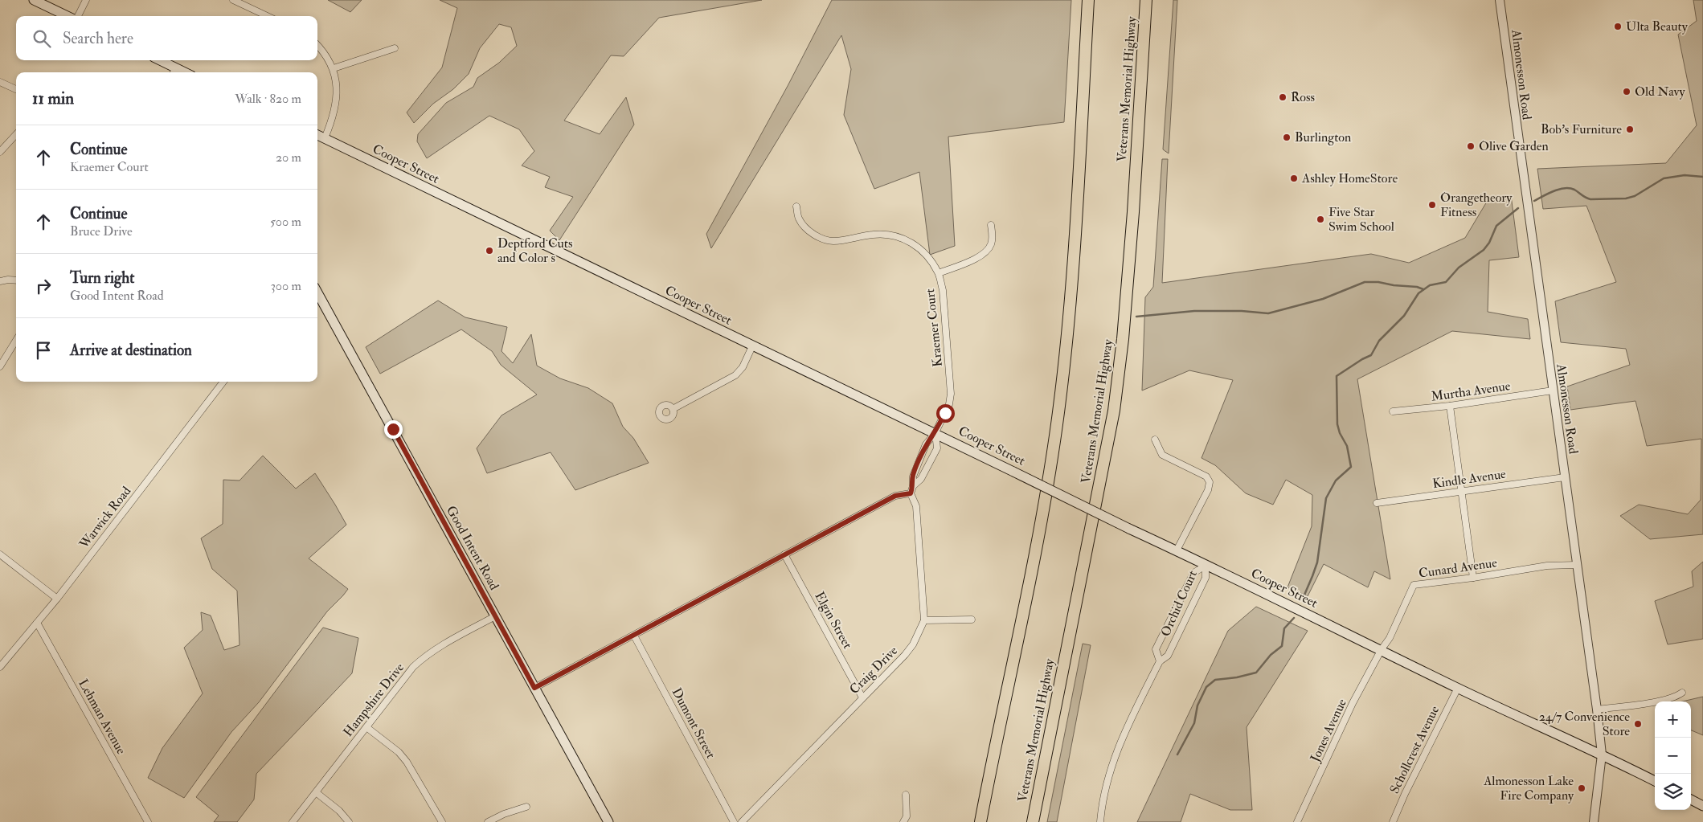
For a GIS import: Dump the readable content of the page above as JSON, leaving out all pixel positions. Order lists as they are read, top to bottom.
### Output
{
  "streets": {
    "highway": ["Veterans Memorial Highway"],
    "main road": ["Cooper Street", "Good Intent Road"],
    "street": [
      "Almonesson Road",
      "Kraemer Court",
      "Murtha Avenue",
      "Kindle Avenue",
      "Warwick Road",
      "Cunard Avenue",
      "Orchid Court",
      "Elgin Street",
      "Craig Drive",
      "Hampshire Drive",
      "Lehman Avenue",
      "Dumont Street",
      "Jones Avenue",
      "Schollcrest Avenue"
    ]
  },
  "crossings": [
    ["Almonesson Road", "Cooper Street"],
    ["Almonesson Road", "Murtha Avenue"],
    ["Almonesson Road", "Kindle Avenue"],
    ["Almonesson Road", "Cunard Avenue"],
    ["Cooper Street", "Kraemer Court"],
    ["Cooper Street", "Cunard Avenue"],
    ["Cooper Street", "Orchid Court"],
    ["Cooper Street", "Jones Avenue"],
    ["Cooper Street", "Schollcrest Avenue"],
    ["Warwick Road", "Lehman Avenue"],
    ["Good Intent Road", "Hampshire Drive"],
    ["Cunard Avenue", "Jones Avenue"],
    ["Elgin Street", "Craig Drive"]
  ],
  "places": [
    "Ulta Beauty",
    "Old Navy",
    "Ross",
    "Bob’s Furniture",
    "Burlington",
    "Olive Garden",
    "Ashley HomeStore",
    "Orangetheory Fitness",
    "Five Star Swim School",
    "Deptford Cuts and Color s",
    "24/7 Convenience Store",
    "Almonesson Lake Fire Company"
  ],
  "page": {
    "search": "Search here",
    "heading": ["11 min", "Walk · 820 m"],
    "list": [
      ["Continue", "Kraemer Court", "20 m"],
      ["Continue", "Bruce Drive", "500 m"],
      ["Turn right", "Good Intent Road", "300 m"],
      "Arrive at destination"
    ],
    "map_buttons": ["+", "−"]
  }
}
